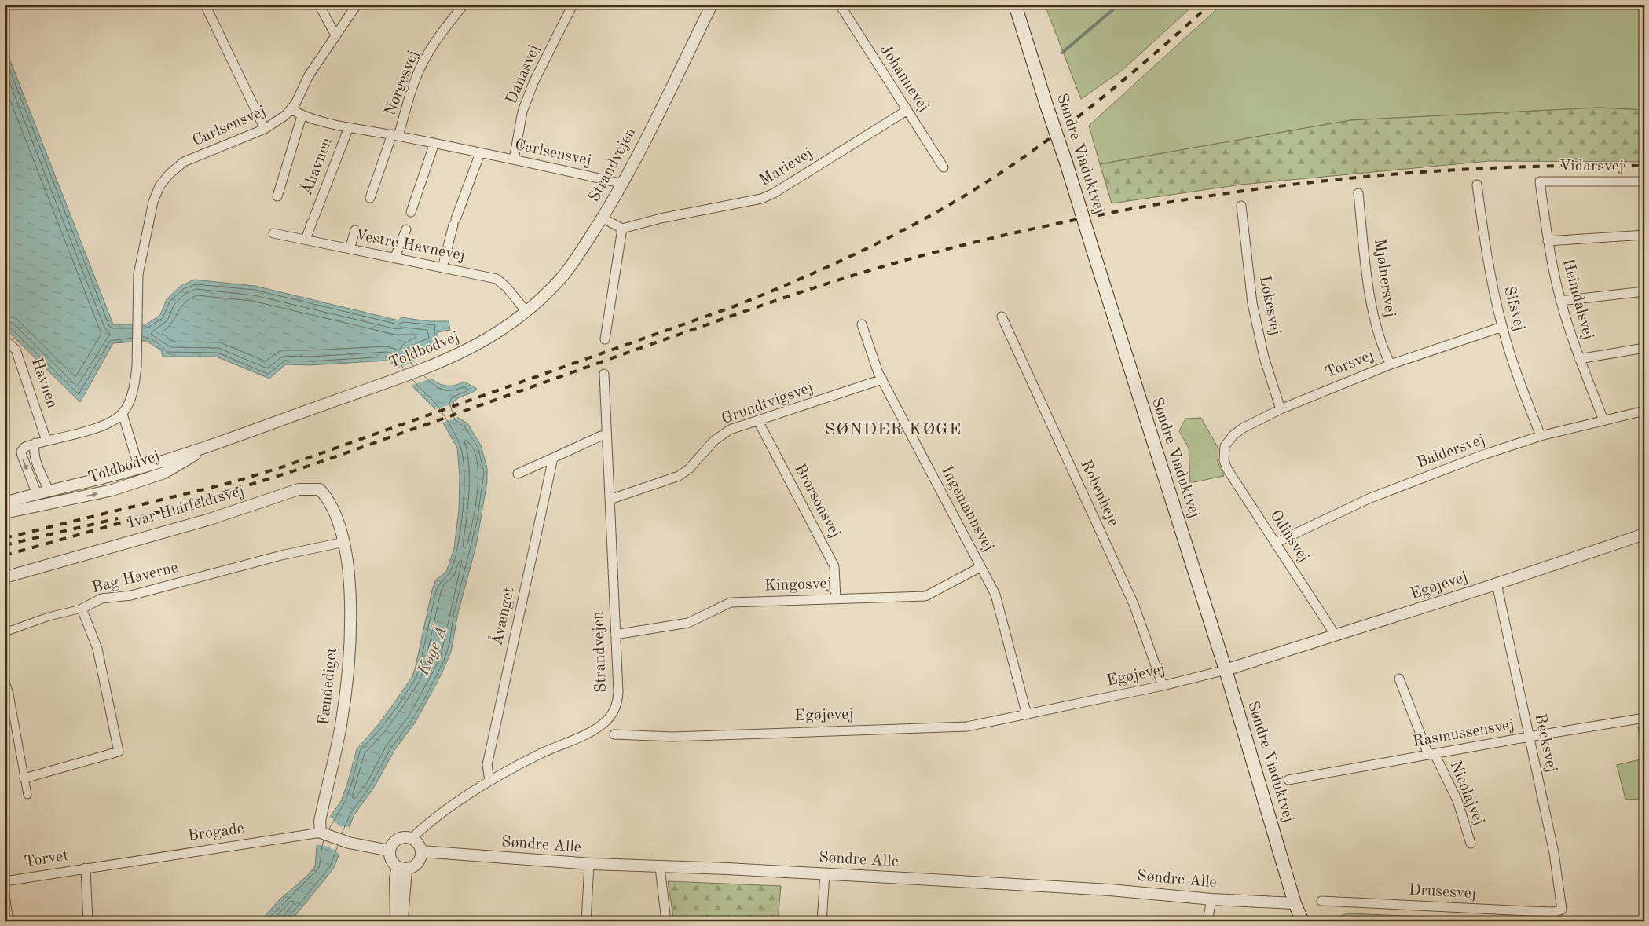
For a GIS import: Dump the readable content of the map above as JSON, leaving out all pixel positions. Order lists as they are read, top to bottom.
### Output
{
  "streets": {
    "main road": ["Søndre Viaduktvej"],
    "street": [
      "Danasvej",
      "Johannevej",
      "Norgesvej",
      "Carlsensvej",
      "Strandvejen",
      "Åhavnen",
      "Vidarsvej",
      "Marievej",
      "Vestre Havnevej",
      "Mjølnersvej",
      "Heimdalsvej",
      "Lokesvej",
      "Sifsvej",
      "Toldbodvej",
      "Torsvej",
      "Havnen",
      "Grundtvigsvej",
      "Baldersvej",
      "Robenheje",
      "Brorsonsvej",
      "Ivar Huitfeldtsvej",
      "Ingemannsvej",
      "Odinsvej",
      "Bag Haverne",
      "Kingosvej",
      "Egøjevej",
      "Åvænget",
      "Fændediget",
      "Rasmussensvej",
      "Becksvej",
      "Nicolajvej",
      "Brogade",
      "Søndre Alle",
      "Torvet",
      "Drusesvej"
    ]
  },
  "crossings": [
    ["Danasvej", "Carlsensvej"],
    ["Johannevej", "Marievej"],
    ["Norgesvej", "Carlsensvej"],
    ["Carlsensvej", "Strandvejen"],
    ["Carlsensvej", "Åhavnen"],
    ["Søndre Viaduktvej", "Egøjevej"],
    ["Søndre Viaduktvej", "Søndre Alle"],
    ["Strandvejen", "Marievej"],
    ["Strandvejen", "Toldbodvej"],
    ["Strandvejen", "Grundtvigsvej"],
    ["Strandvejen", "Kingosvej"],
    ["Strandvejen", "Åvænget"],
    ["Strandvejen", "Brogade"],
    ["Strandvejen", "Søndre Alle"],
    ["Åhavnen", "Vestre Havnevej"],
    ["Vidarsvej", "Heimdalsvej"],
    ["Vestre Havnevej", "Toldbodvej"],
    ["Mjølnersvej", "Torsvej"],
    ["Heimdalsvej", "Baldersvej"],
    ["Lokesvej", "Torsvej"],
    ["Sifsvej", "Torsvej"],
    ["Sifsvej", "Baldersvej"],
    ["Torsvej", "Odinsvej"],
    ["Grundtvigsvej", "Brorsonsvej"],
    ["Grundtvigsvej", "Ingemannsvej"],
    ["Baldersvej", "Odinsvej"],
    ["Robenheje", "Egøjevej"],
    ["Brorsonsvej", "Kingosvej"],
    ["Ivar Huitfeldtsvej", "Bag Haverne"],
    ["Ivar Huitfeldtsvej", "Fændediget"],
    ["Ingemannsvej", "Kingosvej"],
    ["Ingemannsvej", "Egøjevej"],
    ["Odinsvej", "Egøjevej"],
    ["Bag Haverne", "Fændediget"],
    ["Egøjevej", "Becksvej"],
    ["Fændediget", "Brogade"],
    ["Rasmussensvej", "Becksvej"],
    ["Rasmussensvej", "Nicolajvej"],
    ["Becksvej", "Drusesvej"],
    ["Brogade", "Søndre Alle"],
    ["Brogade", "Torvet"]
  ],
  "districts": ["SØNDER KØGE"],
  "water": ["Køge Å"]
}
